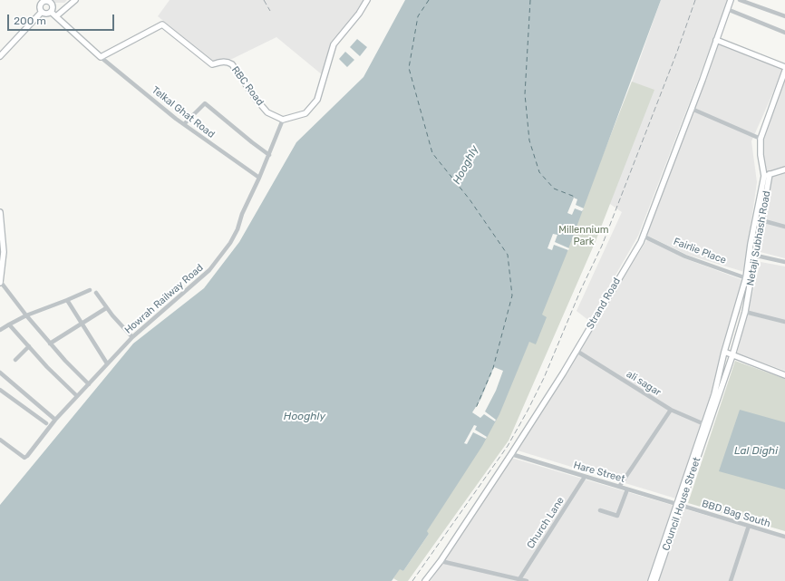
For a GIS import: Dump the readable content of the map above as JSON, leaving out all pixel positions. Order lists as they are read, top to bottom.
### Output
{
  "streets": {
    "main road": [
      "RBC Road",
      "Netaji Subhash Road",
      "Strand Road",
      "Council House Street"
    ],
    "street": [
      "Telkal Ghat Road",
      "Fairlie Place",
      "Howrah Railway Road",
      "ali sagar",
      "Hare Street",
      "BBD Bag South",
      "Church Lane"
    ]
  },
  "crossings": [
    ["RBC Road", "Telkal Ghat Road"],
    ["RBC Road", "Howrah Railway Road"],
    ["Telkal Ghat Road", "Howrah Railway Road"],
    ["Netaji Subhash Road", "Fairlie Place"],
    ["Netaji Subhash Road", "ali sagar"],
    ["Netaji Subhash Road", "Council House Street"],
    ["Fairlie Place", "Strand Road"],
    ["Strand Road", "ali sagar"],
    ["Strand Road", "Hare Street"],
    ["ali sagar", "Council House Street"],
    ["Hare Street", "Council House Street"],
    ["Hare Street", "BBD Bag South"],
    ["Hare Street", "Church Lane"],
    ["Council House Street", "BBD Bag South"]
  ],
  "water": ["Hooghly", "Lal Dighi"],
  "parks": ["Millennium Park"],
  "scale_bar": "200 m"
}
